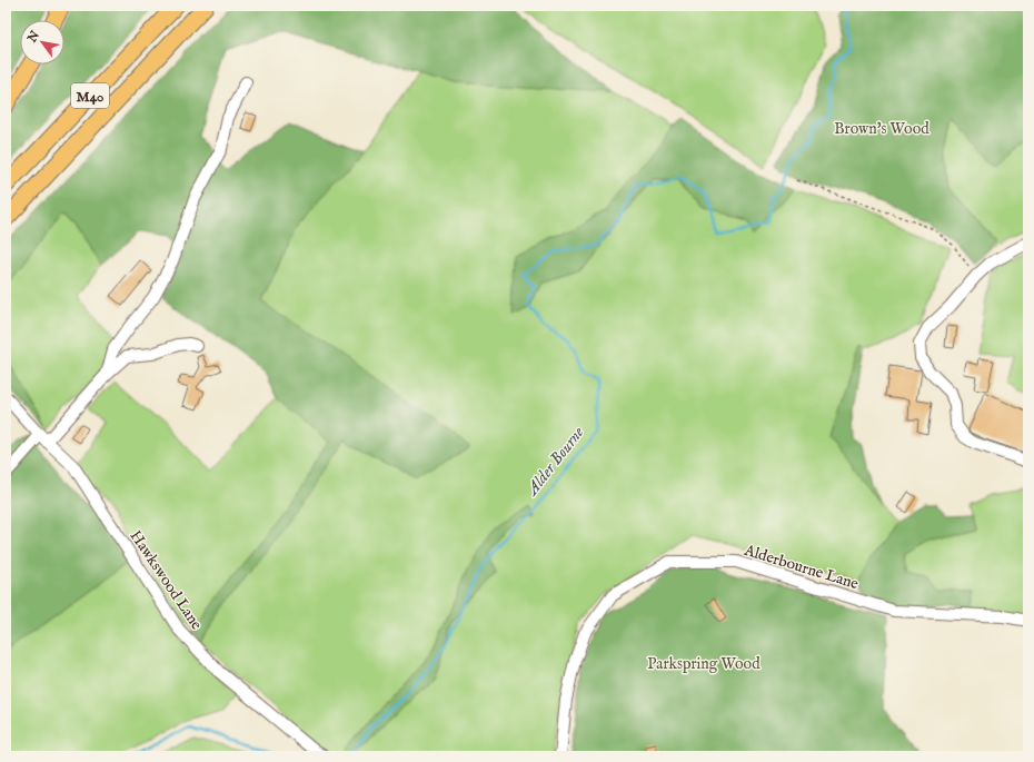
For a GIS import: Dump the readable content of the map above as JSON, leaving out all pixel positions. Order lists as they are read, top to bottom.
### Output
{
  "streets": {
    "highway": ["M40"],
    "street": ["Alderbourne Lane", "Hawkswood Lane"]
  },
  "water": ["Alder Bourne"],
  "parks": ["Brown's Wood", "Parkspring Wood"],
  "north": "top left"
}
